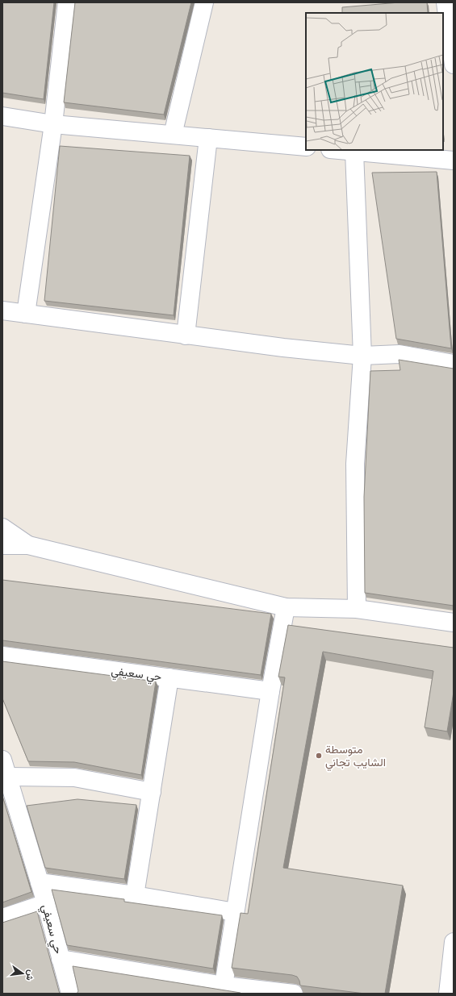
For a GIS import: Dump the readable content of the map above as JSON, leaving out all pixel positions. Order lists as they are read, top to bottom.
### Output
{
  "streets": {
    "street": ["حي سعيفي"]
  },
  "places": ["متوسطة الشايب تجاني"],
  "north": "right"
}
